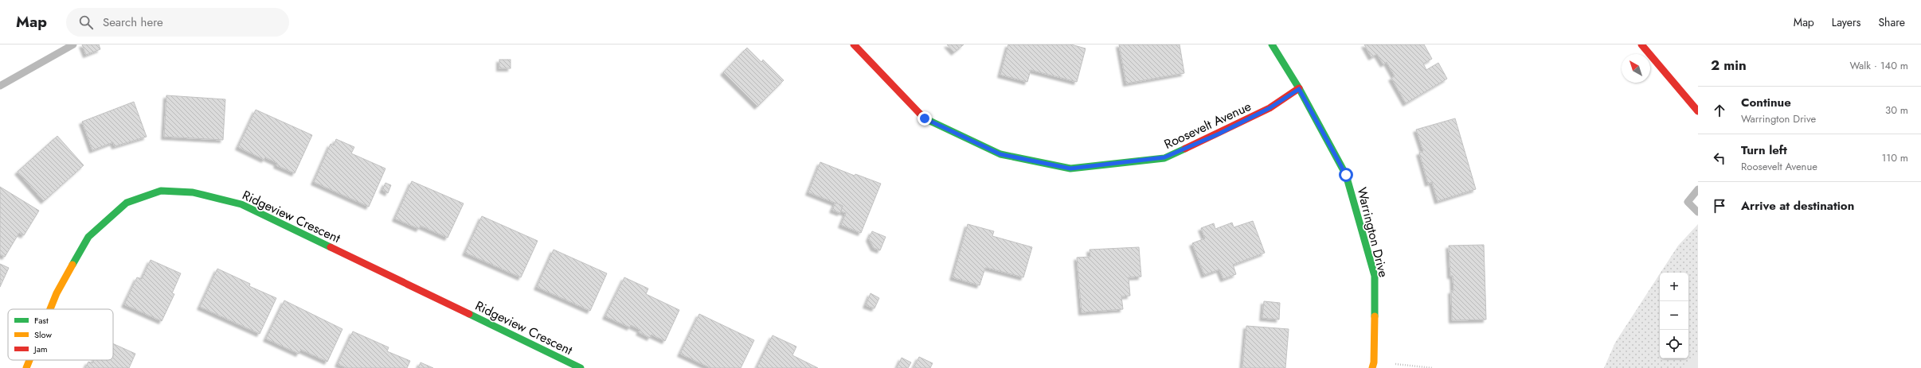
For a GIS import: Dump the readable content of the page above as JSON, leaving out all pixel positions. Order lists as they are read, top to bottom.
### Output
{
  "streets": {
    "street": ["Roosevelt Avenue", "Ridgeview Crescent", "Warrington Drive"]
  },
  "crossings": [
    ["Roosevelt Avenue", "Warrington Drive"]
  ],
  "legend": ["Fast", "Slow", "Jam"],
  "north": "top left",
  "page": {
    "header": "Map",
    "search": "Search here",
    "nav": ["Map", "Layers", "Share"],
    "heading": ["2 min", "Walk · 140 m"],
    "list": [
      ["Continue", "Warrington Drive", "30 m"],
      ["Turn left", "Roosevelt Avenue", "110 m"],
      "Arrive at destination"
    ],
    "map_buttons": ["+", "−"]
  }
}
